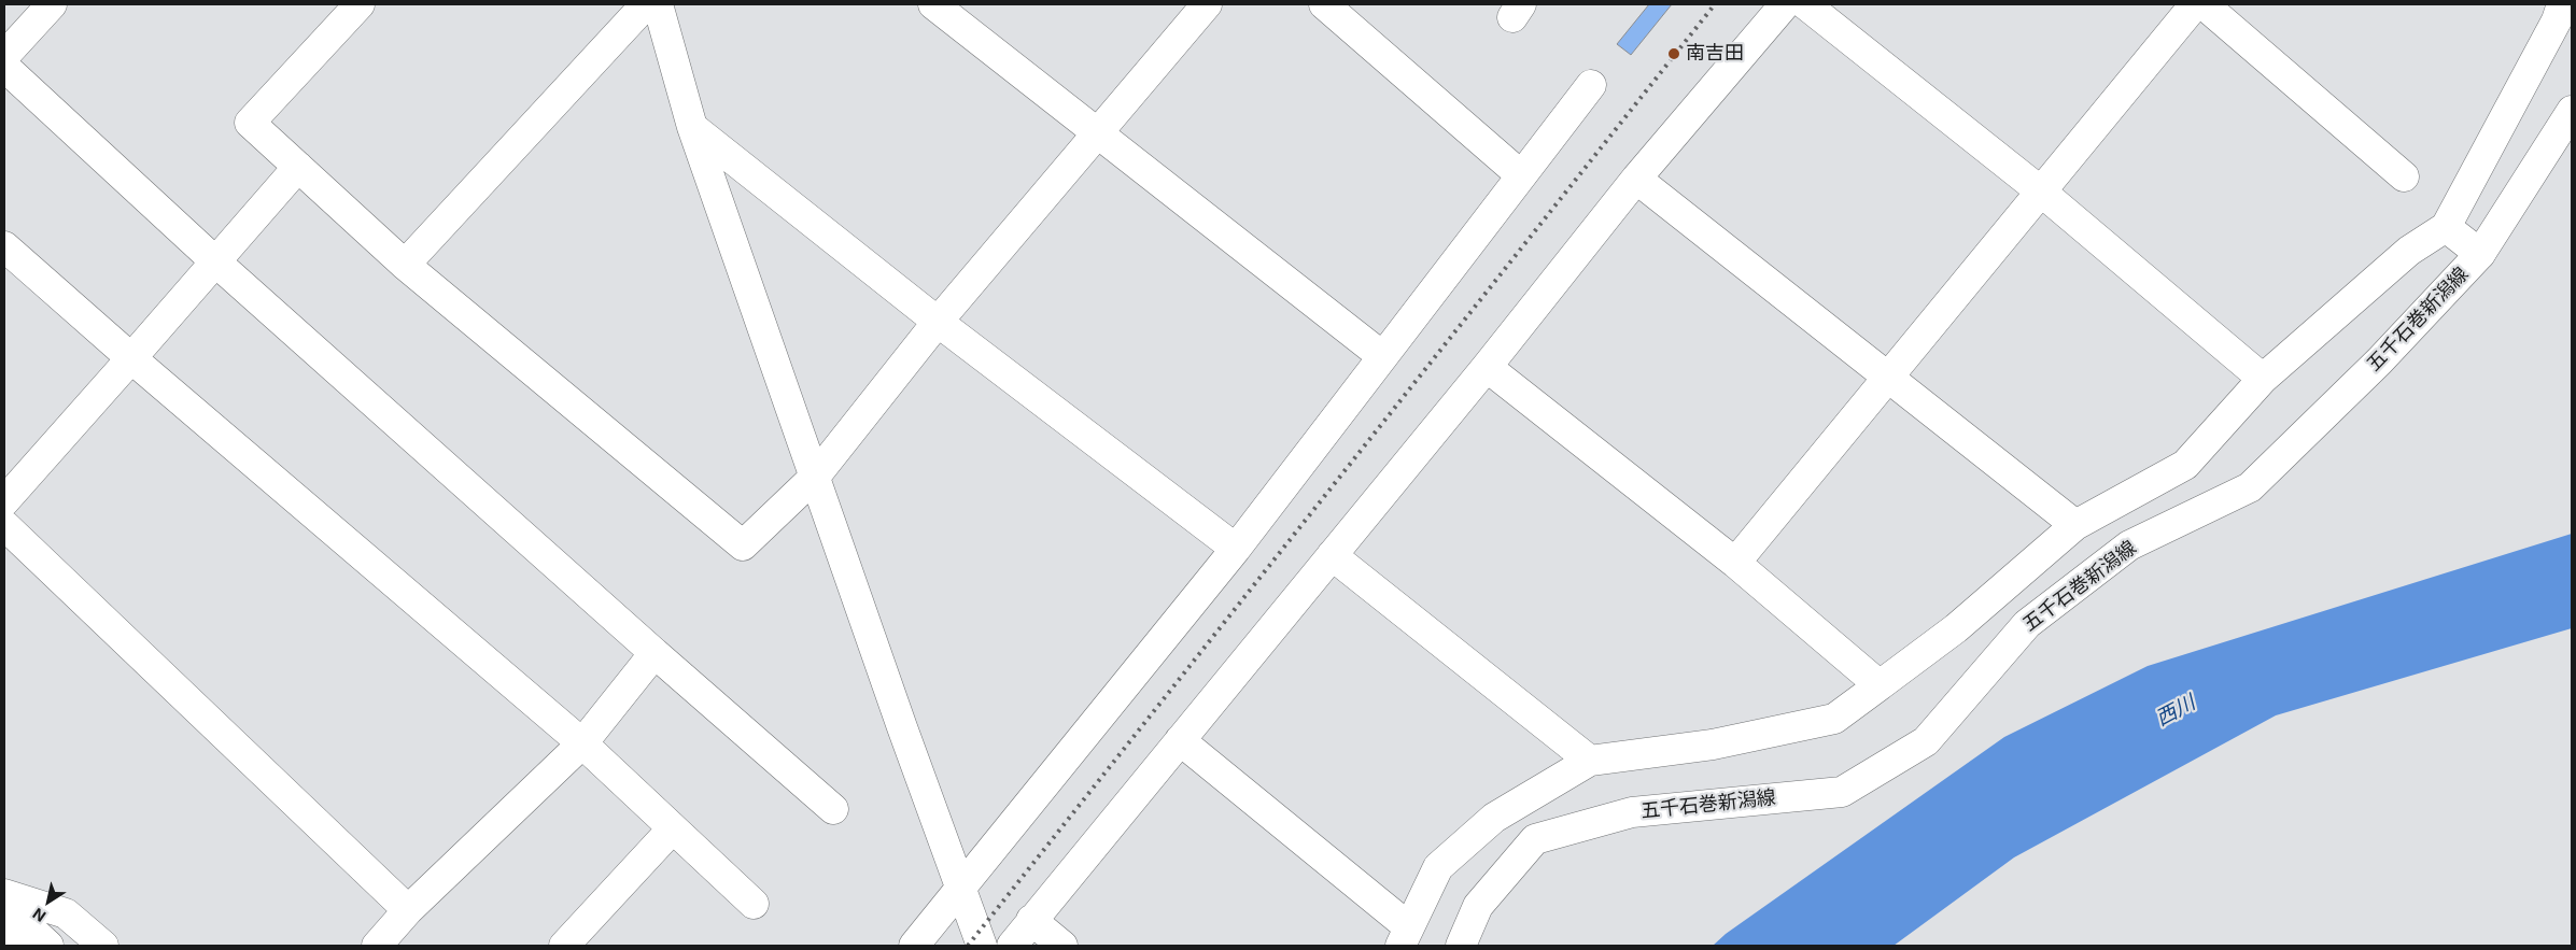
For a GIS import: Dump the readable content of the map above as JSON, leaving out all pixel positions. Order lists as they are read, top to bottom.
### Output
{
  "streets": {
    "street": ["五千石巻新潟線"]
  },
  "water": ["西川"],
  "places": ["南吉田"],
  "north": "bottom left"
}
